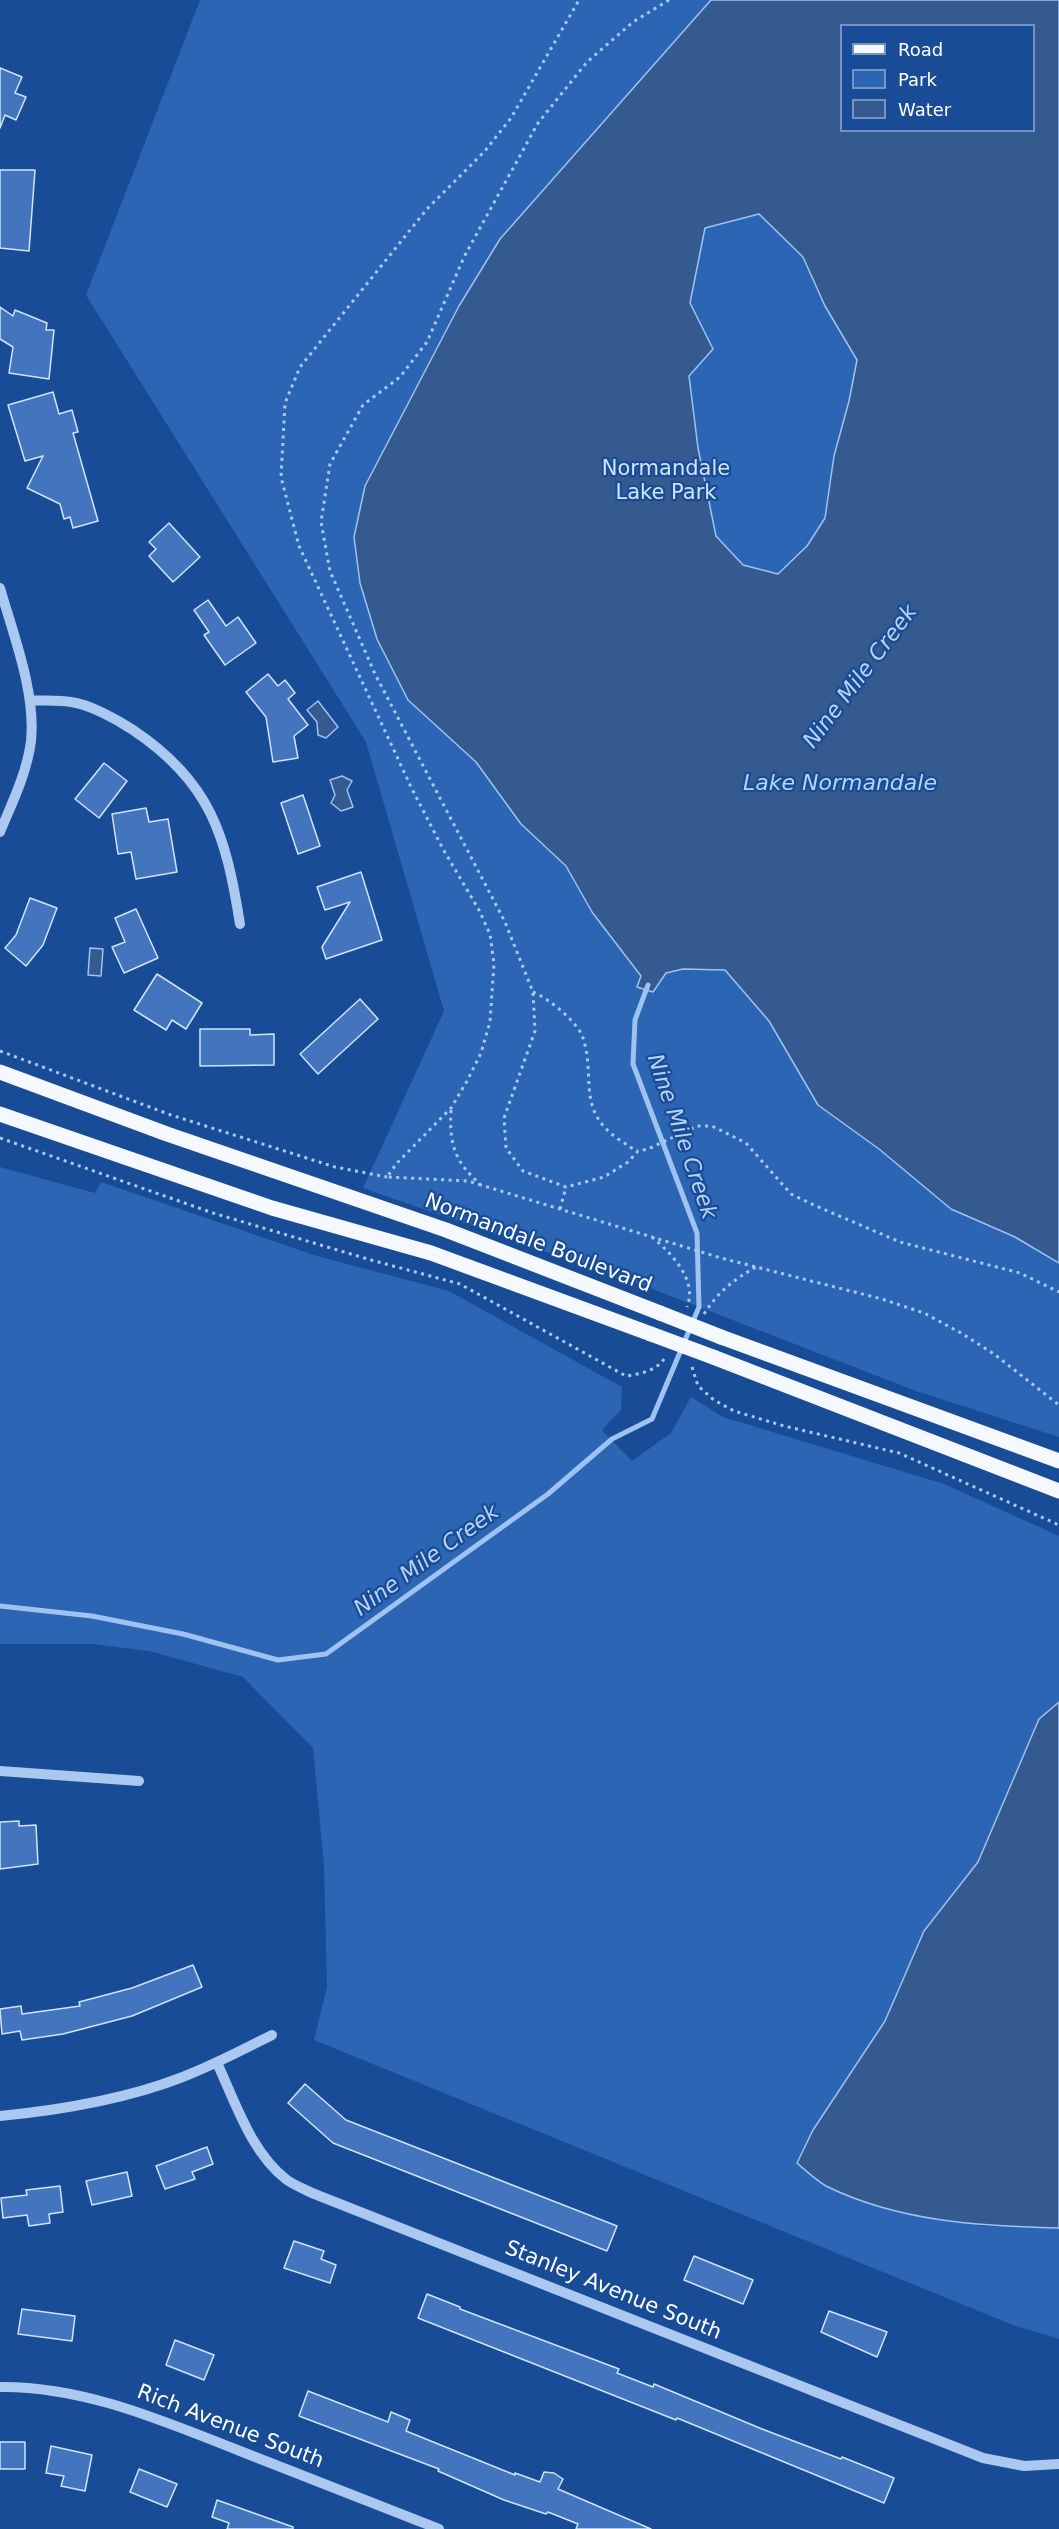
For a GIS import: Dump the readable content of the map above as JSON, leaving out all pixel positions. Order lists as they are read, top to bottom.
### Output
{
  "streets": {
    "main road": ["Normandale Boulevard"],
    "street": ["Stanley Avenue South", "Rich Avenue South"]
  },
  "water": ["Nine Mile Creek", "Lake Normandale"],
  "parks": ["Normandale Lake Park"],
  "legend": ["Road", "Park", "Water"]
}
